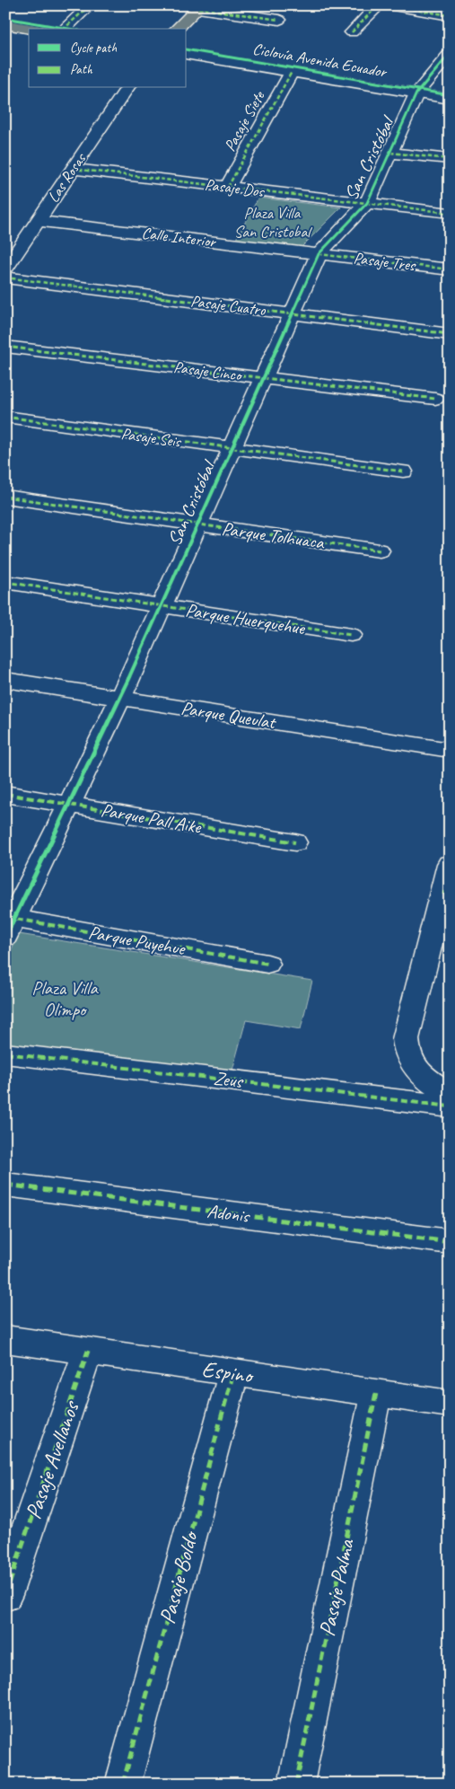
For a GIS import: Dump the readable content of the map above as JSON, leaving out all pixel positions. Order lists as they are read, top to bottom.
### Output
{
  "streets": {
    "street": [
      "Pasaje Siete",
      "San Cristóbal",
      "Las Rosas",
      "Pasaje Dos",
      "Calle Interior",
      "Pasaje Tres",
      "Pasaje Cuatro",
      "Pasaje Cinco",
      "Pasaje Seis",
      "Parque Tolhuaca",
      "Parque Huerquehue",
      "Parque Queulat",
      "Parque Pall Aike",
      "Parque Puyehue",
      "Zeus",
      "Adonis",
      "Espino",
      "Pasaje Avellanos",
      "Pasaje Boldo",
      "Pasaje Palma"
    ],
    "cycle path": ["Ciclovía Avenida Ecuador"]
  },
  "crossings": [
    ["Pasaje Siete", "Pasaje Dos"],
    ["San Cristóbal", "Pasaje Dos"],
    ["San Cristóbal", "Calle Interior"],
    ["San Cristóbal", "Pasaje Tres"],
    ["San Cristóbal", "Pasaje Cuatro"],
    ["San Cristóbal", "Pasaje Cinco"],
    ["San Cristóbal", "Pasaje Seis"],
    ["San Cristóbal", "Parque Tolhuaca"],
    ["San Cristóbal", "Parque Huerquehue"],
    ["San Cristóbal", "Parque Queulat"],
    ["San Cristóbal", "Parque Pall Aike"],
    ["San Cristóbal", "Parque Puyehue"],
    ["Las Rosas", "Pasaje Dos"],
    ["Las Rosas", "Calle Interior"],
    ["Calle Interior", "Pasaje Tres"],
    ["Espino", "Pasaje Avellanos"],
    ["Espino", "Pasaje Boldo"],
    ["Espino", "Pasaje Palma"]
  ],
  "parks": ["Plaza Villa San Cristobal", "Plaza Villa Olimpo"],
  "legend": ["Cycle path", "Path"]
}
